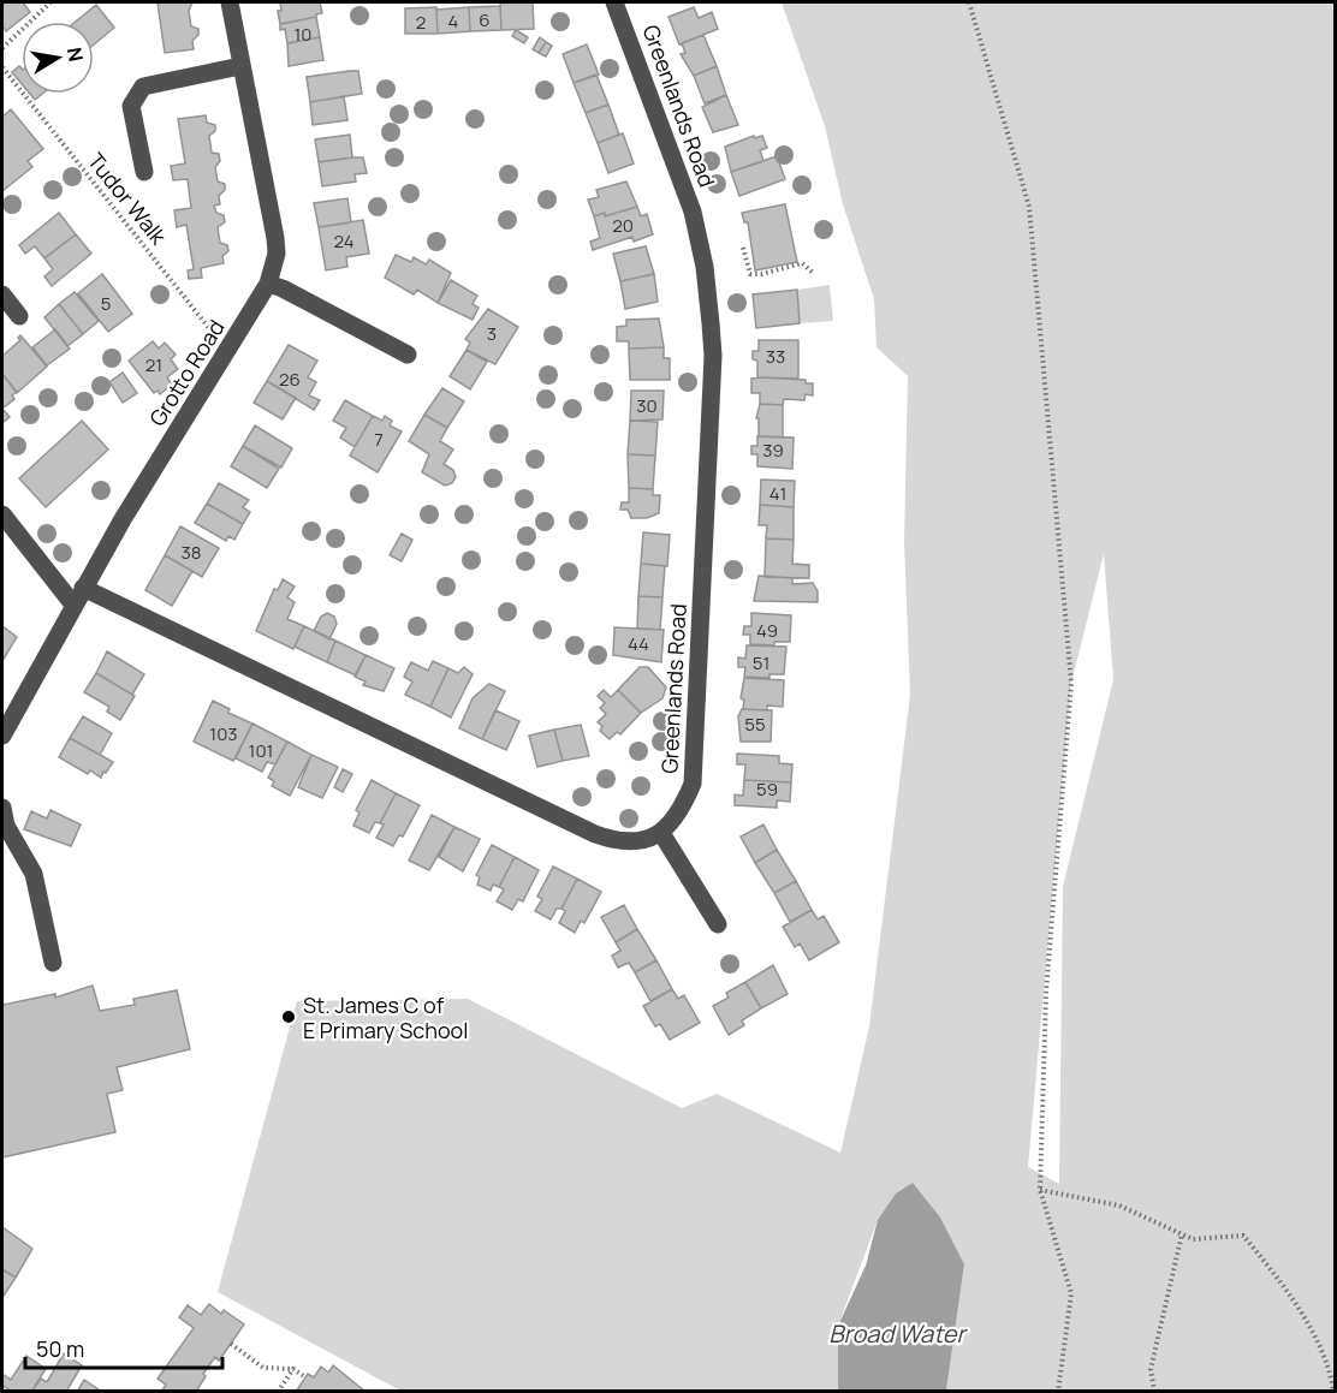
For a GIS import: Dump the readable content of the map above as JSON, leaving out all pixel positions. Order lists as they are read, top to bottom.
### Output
{
  "streets": {
    "street": ["Greenlands Road", "Grotto Road"],
    "path": ["Tudor Walk"]
  },
  "crossings": [
    ["Tudor Walk", "Grotto Road"]
  ],
  "water": ["Broad Water"],
  "places": ["St. James C of E Primary School"],
  "house_numbers": [
    "6",
    "4",
    "2",
    "10",
    "20",
    "24",
    "5",
    "3",
    "33",
    "21",
    "26",
    "30",
    "7",
    "39",
    "41",
    "38",
    "49",
    "44",
    "51",
    "55",
    "103",
    "101",
    "59"
  ],
  "scale_bar": "50 m",
  "north": "right"
}
